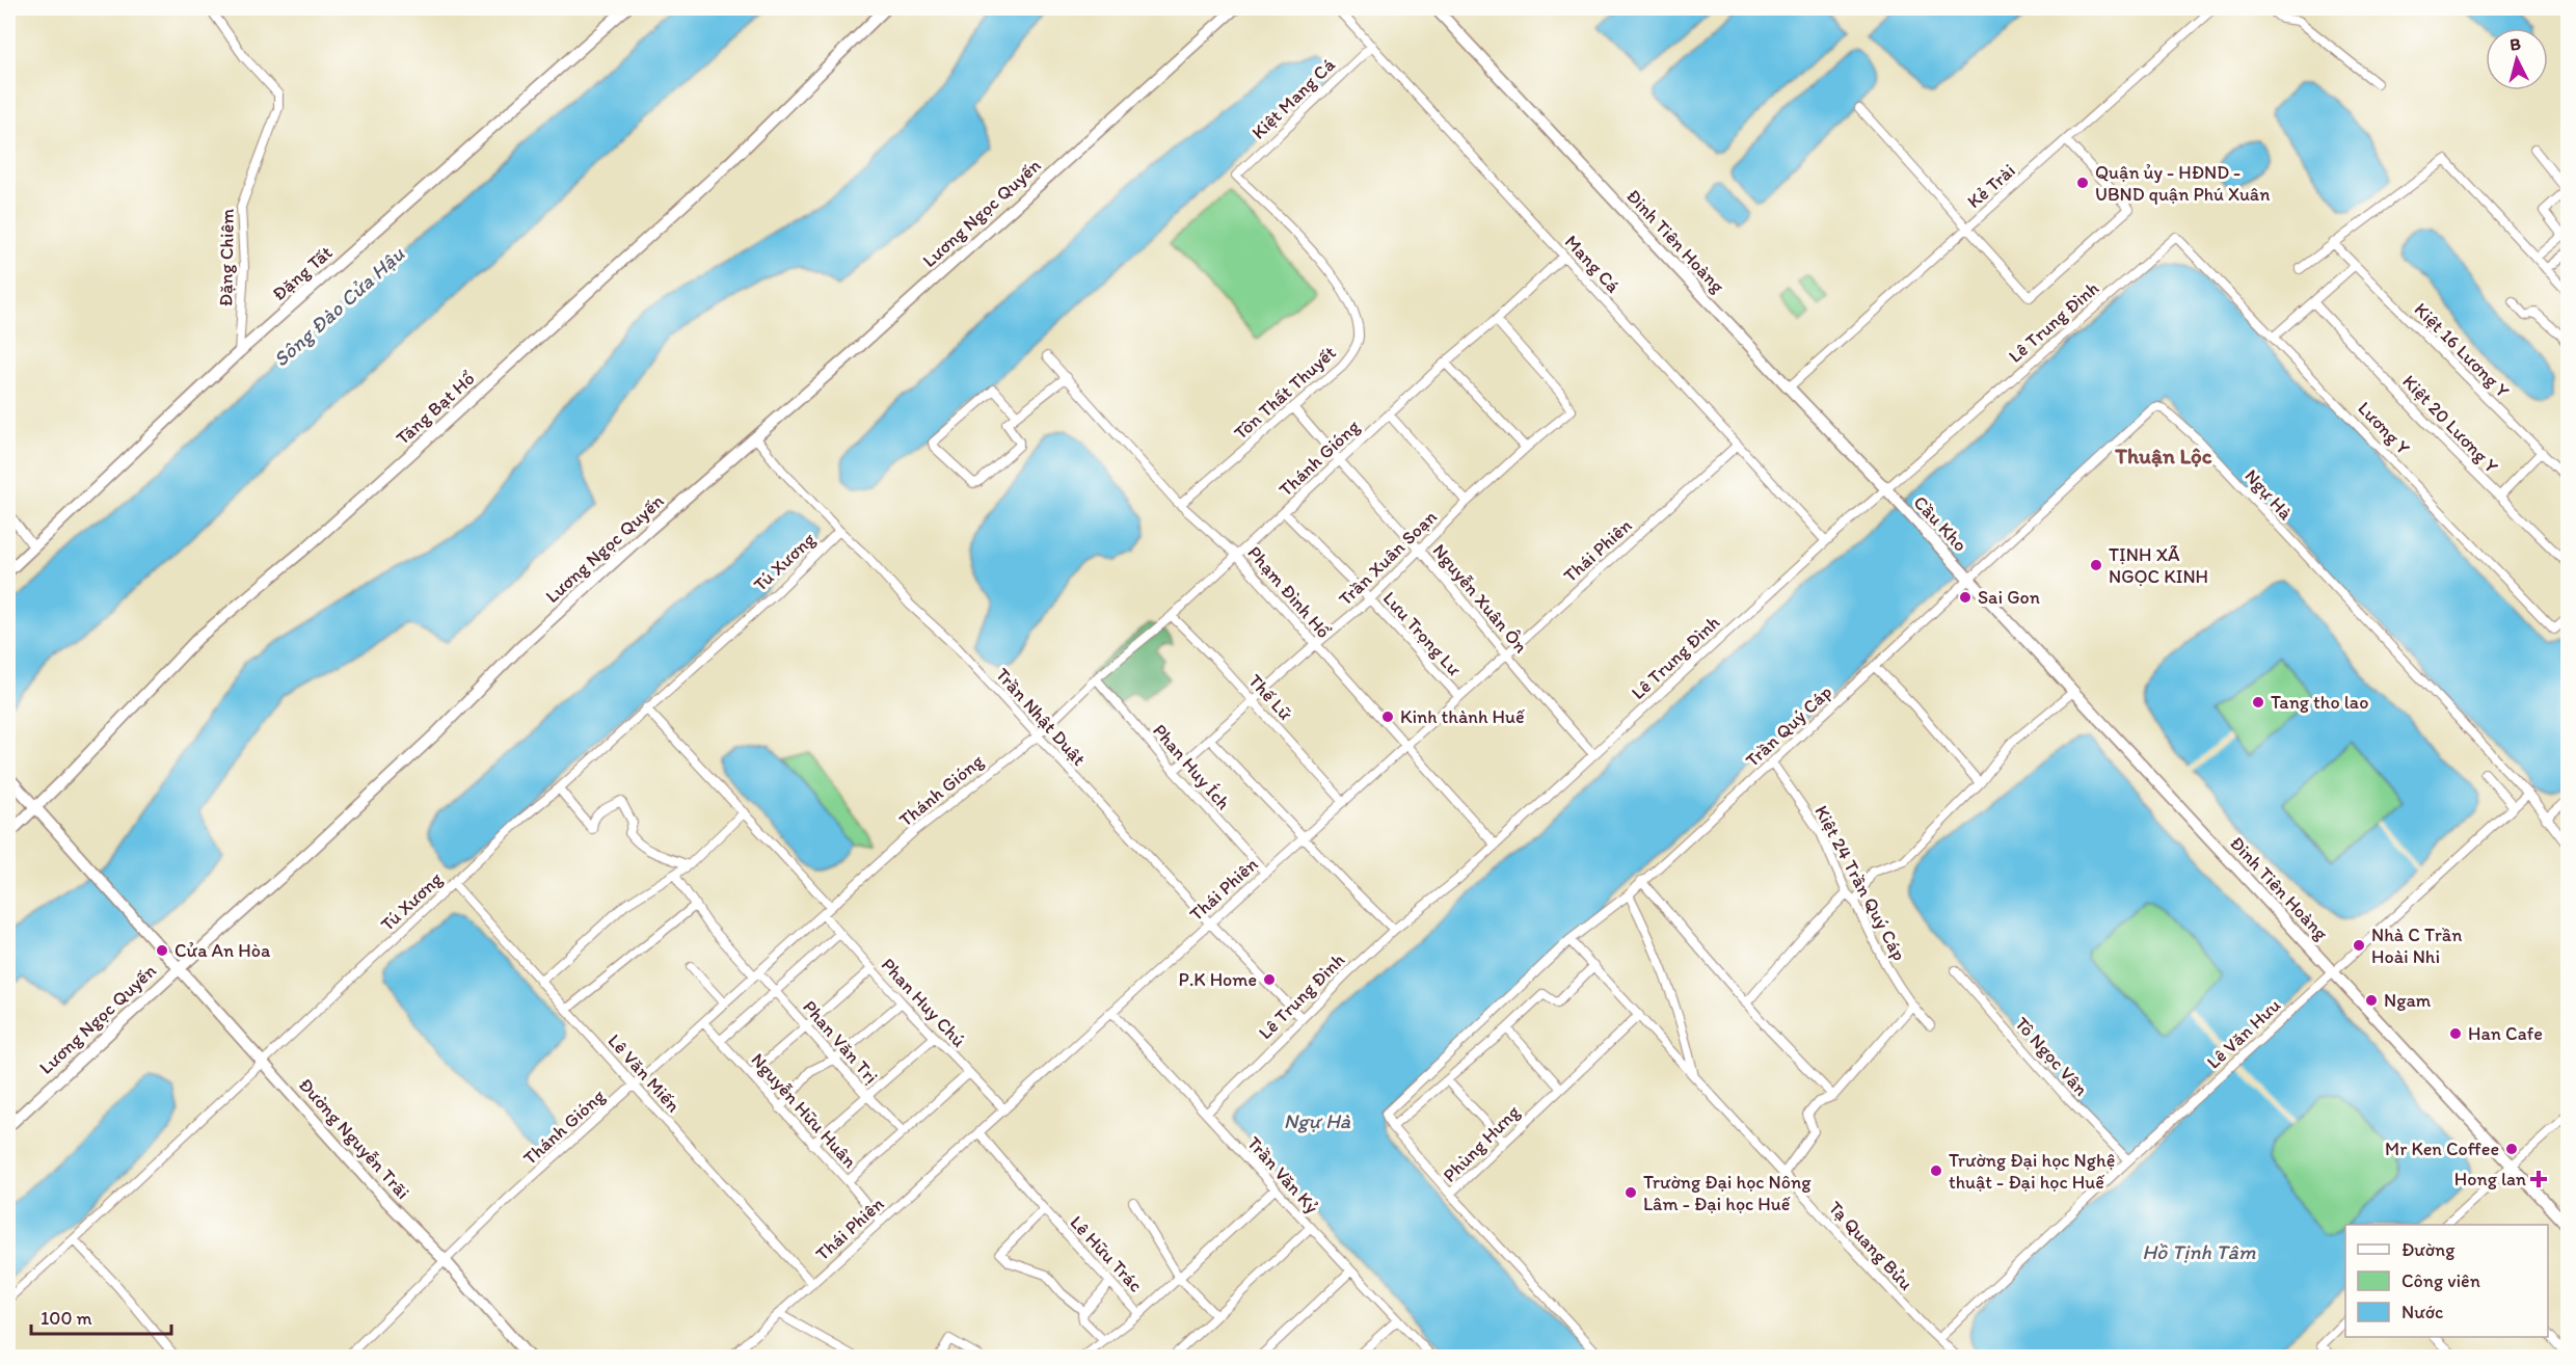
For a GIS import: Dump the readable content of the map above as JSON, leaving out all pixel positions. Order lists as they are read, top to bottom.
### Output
{
  "streets": {
    "main road": [
      "Lương Ngọc Quyến",
      "Đinh Tiên Hoàng",
      "Đặng Tất",
      "Tăng Bạt Hổ",
      "Cầu Kho",
      "Đường Nguyễn Trãi"
    ],
    "street": [
      "Kiệt Mang Cá",
      "Kẻ Trài",
      "Đặng Chiêm",
      "Mang Cá",
      "Lê Trung Đình",
      "Kiệt 16 Lương Y",
      "Tôn Thất Thuyết",
      "Kiệt 20 Lương Y",
      "Lương Y",
      "Thánh Gióng",
      "Ngự Hà",
      "Thái Phiên",
      "Trần Xuân Soạn",
      "Tú Xương",
      "Phạm Đình Hổ",
      "Nguyễn Xuân Ôn",
      "Lưu Trọng Lư",
      "Thế Lữ",
      "Trần Nhật Duật",
      "Trần Quý Cáp",
      "Phan Huy Ích",
      "Kiệt 24 Trần Quý Cáp",
      "Phan Huy Chú",
      "Lê Văn Hưu",
      "Phan Văn Trị",
      "Tô Ngọc Vân",
      "Lê Văn Miến",
      "Nguyễn Hữu Huân",
      "Phùng Hưng",
      "Trần Văn Kỷ",
      "Tạ Quang Bửu",
      "Lê Hữu Trác"
    ]
  },
  "crossings": [
    ["Kiệt Mang Cá", "Mang Cá"],
    ["Kiệt Mang Cá", "Tôn Thất Thuyết"],
    ["Kẻ Trài", "Đinh Tiên Hoàng"],
    ["Lương Ngọc Quyến", "Trần Nhật Duật"],
    ["Lương Ngọc Quyến", "Đường Nguyễn Trãi"],
    ["Đinh Tiên Hoàng", "Lê Trung Đình"],
    ["Đinh Tiên Hoàng", "Ngự Hà"],
    ["Đinh Tiên Hoàng", "Cầu Kho"],
    ["Đinh Tiên Hoàng", "Trần Quý Cáp"],
    ["Đinh Tiên Hoàng", "Lê Văn Hưu"],
    ["Đặng Chiêm", "Đặng Tất"],
    ["Mang Cá", "Lê Trung Đình"],
    ["Mang Cá", "Thánh Gióng"],
    ["Mang Cá", "Thái Phiên"],
    ["Lê Trung Đình", "Lương Y"],
    ["Lê Trung Đình", "Cầu Kho"],
    ["Lê Trung Đình", "Phạm Đình Hổ"],
    ["Lê Trung Đình", "Nguyễn Xuân Ôn"],
    ["Lê Trung Đình", "Trần Nhật Duật"],
    ["Lê Trung Đình", "Trần Văn Kỷ"],
    ["Tôn Thất Thuyết", "Phạm Đình Hổ"],
    ["Tôn Thất Thuyết", "Nguyễn Xuân Ôn"],
    ["Tăng Bạt Hổ", "Đường Nguyễn Trãi"],
    ["Thánh Gióng", "Trần Xuân Soạn"],
    ["Thánh Gióng", "Phạm Đình Hổ"],
    ["Thánh Gióng", "Nguyễn Xuân Ôn"],
    ["Thánh Gióng", "Lưu Trọng Lư"],
    ["Thánh Gióng", "Thế Lữ"],
    ["Thánh Gióng", "Trần Nhật Duật"],
    ["Thánh Gióng", "Phan Huy Ích"],
    ["Thánh Gióng", "Phan Huy Chú"],
    ["Thánh Gióng", "Phan Văn Trị"],
    ["Thánh Gióng", "Lê Văn Miến"],
    ["Thánh Gióng", "Nguyễn Hữu Huân"],
    ["Thánh Gióng", "Đường Nguyễn Trãi"],
    ["Ngự Hà", "Cầu Kho"],
    ["Ngự Hà", "Trần Quý Cáp"],
    ["Ngự Hà", "Lê Văn Hưu"],
    ["Cầu Kho", "Trần Quý Cáp"],
    ["Thái Phiên", "Phạm Đình Hổ"],
    ["Thái Phiên", "Nguyễn Xuân Ôn"],
    ["Thái Phiên", "Lưu Trọng Lư"],
    ["Thái Phiên", "Thế Lữ"],
    ["Thái Phiên", "Trần Nhật Duật"],
    ["Thái Phiên", "Phan Huy Ích"],
    ["Thái Phiên", "Phan Huy Chú"],
    ["Thái Phiên", "Lê Văn Miến"],
    ["Thái Phiên", "Nguyễn Hữu Huân"],
    ["Thái Phiên", "Trần Văn Kỷ"],
    ["Thái Phiên", "Lê Hữu Trác"],
    ["Trần Xuân Soạn", "Phạm Đình Hổ"],
    ["Trần Xuân Soạn", "Nguyễn Xuân Ôn"],
    ["Trần Xuân Soạn", "Lưu Trọng Lư"],
    ["Trần Xuân Soạn", "Thế Lữ"],
    ["Trần Xuân Soạn", "Phan Huy Ích"],
    ["Tú Xương", "Trần Nhật Duật"],
    ["Tú Xương", "Lê Văn Miến"],
    ["Tú Xương", "Đường Nguyễn Trãi"],
    ["Trần Quý Cáp", "Kiệt 24 Trần Quý Cáp"],
    ["Trần Quý Cáp", "Tạ Quang Bửu"],
    ["Lê Văn Hưu", "Tô Ngọc Vân"],
    ["Lê Văn Hưu", "Tạ Quang Bửu"],
    ["Phùng Hưng", "Tạ Quang Bửu"],
    ["Trần Văn Kỷ", "Lê Hữu Trác"]
  ],
  "districts": ["Thuận Lộc"],
  "water": ["Sông Đào Cửa Hậu", "Ngự Hà", "Hồ Tịnh Tâm"],
  "places": {
    "other": [
      "Quận ủy - HĐND - UBND quận Phú Xuân",
      "TỊNH XÃ NGỌC KINH",
      "Sai Gon",
      "Tang tho lao",
      "Kinh thành Huế",
      "Nhà C Trần Hoài Nhi",
      "Cửa An Hòa",
      "P.K Home",
      "Ngam",
      "Han Cafe",
      "Mr Ken Coffee",
      "Trường Đại học Nghệ thuật - Đại học Huế",
      "Trường Đại học Nông Lâm - Đại học Huế"
    ],
    "health": ["Hong lan"]
  },
  "legend": ["Đường", "Công viên", "Nước"],
  "scale_bar": "100 m",
  "north": "top"
}
